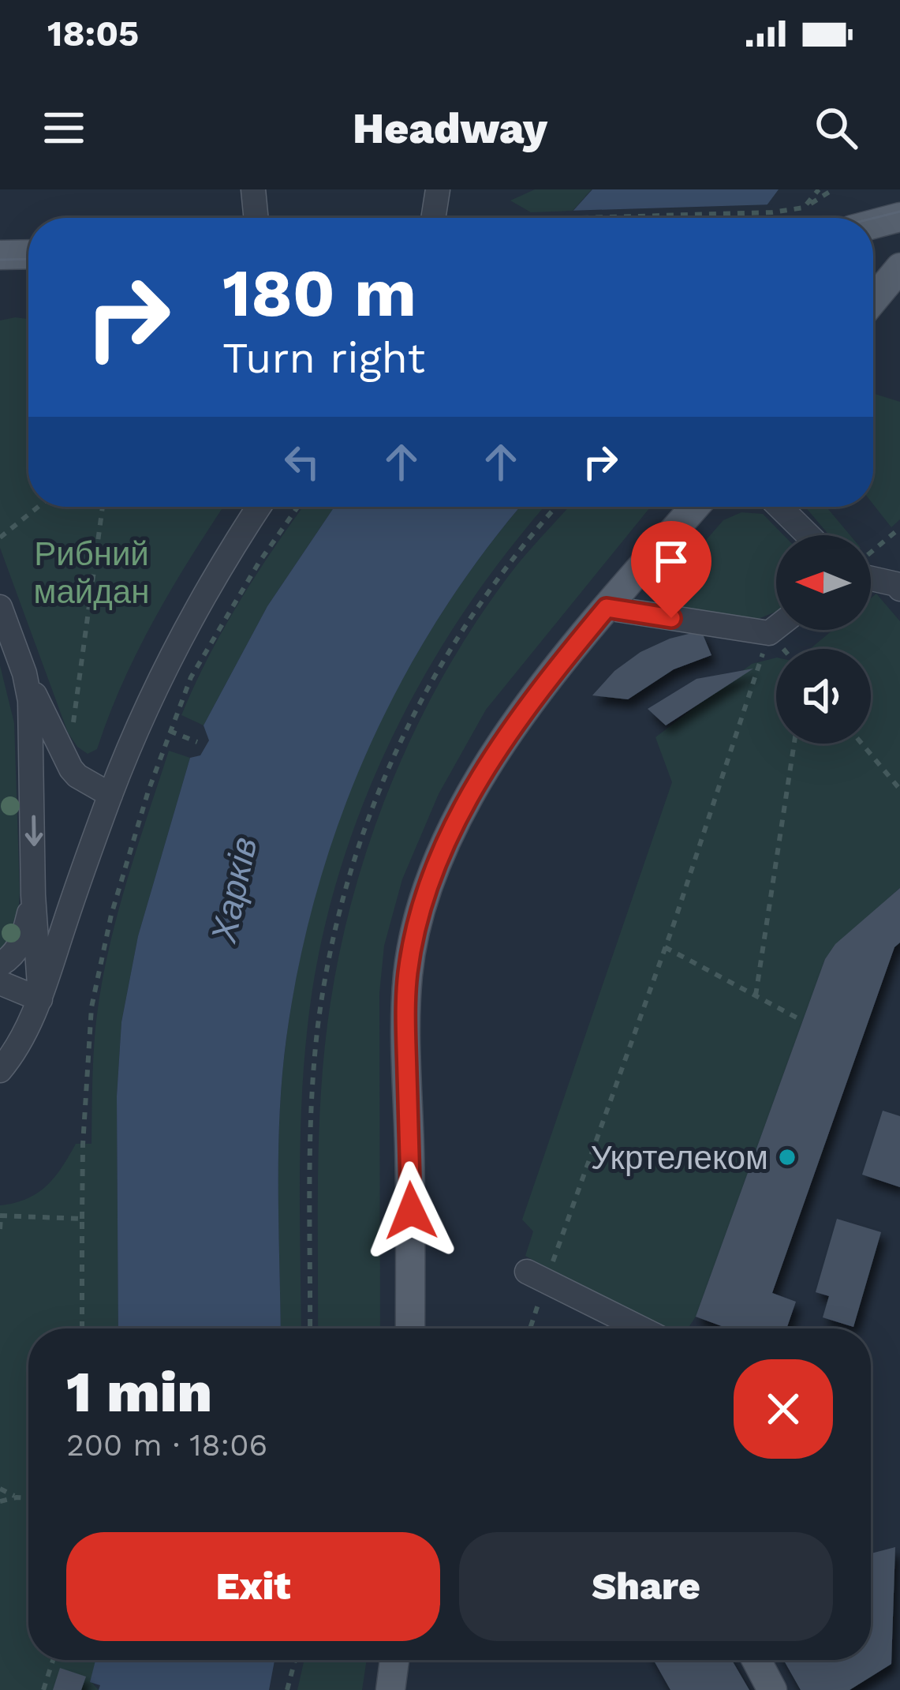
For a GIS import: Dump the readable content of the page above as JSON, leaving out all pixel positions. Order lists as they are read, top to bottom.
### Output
{
  "water": ["Харків"],
  "parks": ["Рибний майдан"],
  "places": ["Укртелеком"],
  "north": "left",
  "page": {
    "status": "18:05",
    "header": "Headway",
    "turn": ["180 m", "Turn right"],
    "heading": ["1 min", "200 m · 18:06"],
    "buttons": ["Exit", "Share"]
  }
}
